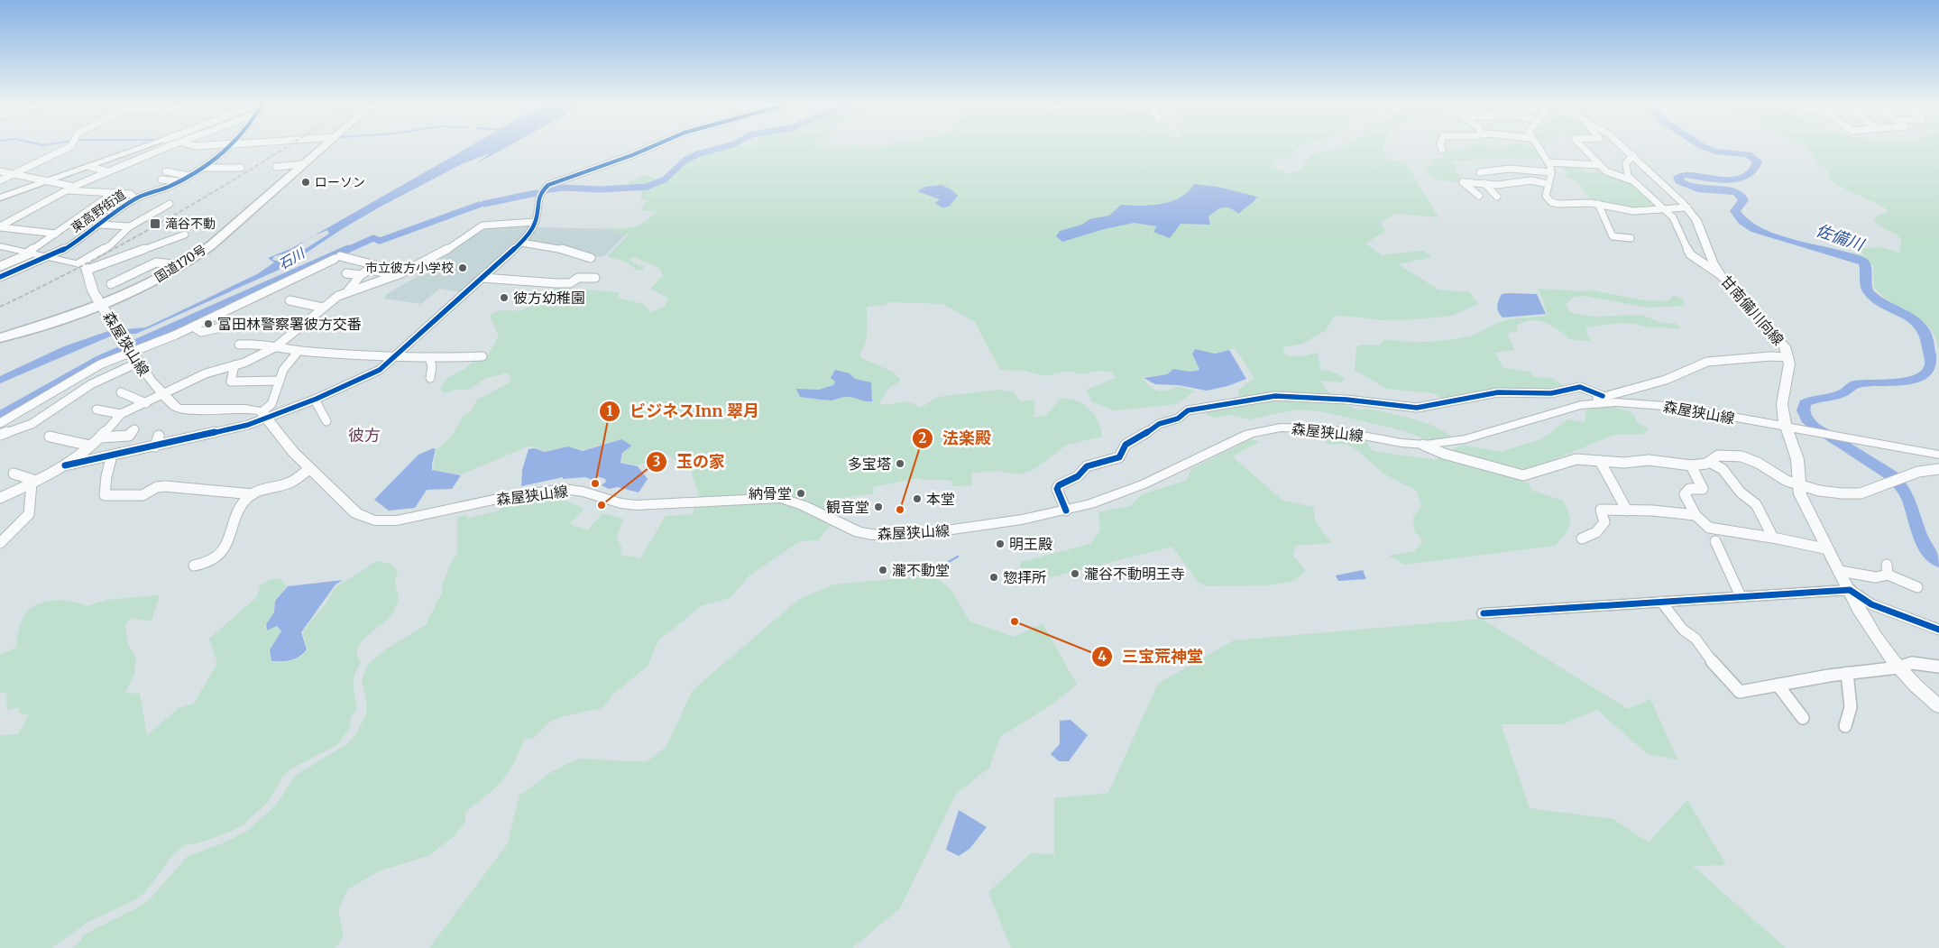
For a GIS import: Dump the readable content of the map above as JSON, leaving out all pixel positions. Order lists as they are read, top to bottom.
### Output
{
  "streets": {
    "highway": ["国道170号"],
    "main road": ["甘南備川向線", "森屋狭山線"],
    "street": ["東高野街道"]
  },
  "crossings": [
    ["国道170号", "森屋狭山線"],
    ["甘南備川向線", "森屋狭山線"]
  ],
  "districts": ["彼方"],
  "water": ["佐備川", "石川"],
  "places": {
    "other": [
      "ローソン",
      "市立彼方小学校",
      "彼方幼稚園",
      "富田林警察署彼方交番",
      "多宝塔",
      "ビジネスInn 翠月",
      "納骨堂",
      "本堂",
      "玉の家",
      "観音堂",
      "法楽殿",
      "明王殿",
      "瀧不動堂",
      "瀧谷不動明王寺",
      "惣拝所",
      "三宝荒神堂"
    ],
    "transit": ["滝谷不動"]
  }
}
